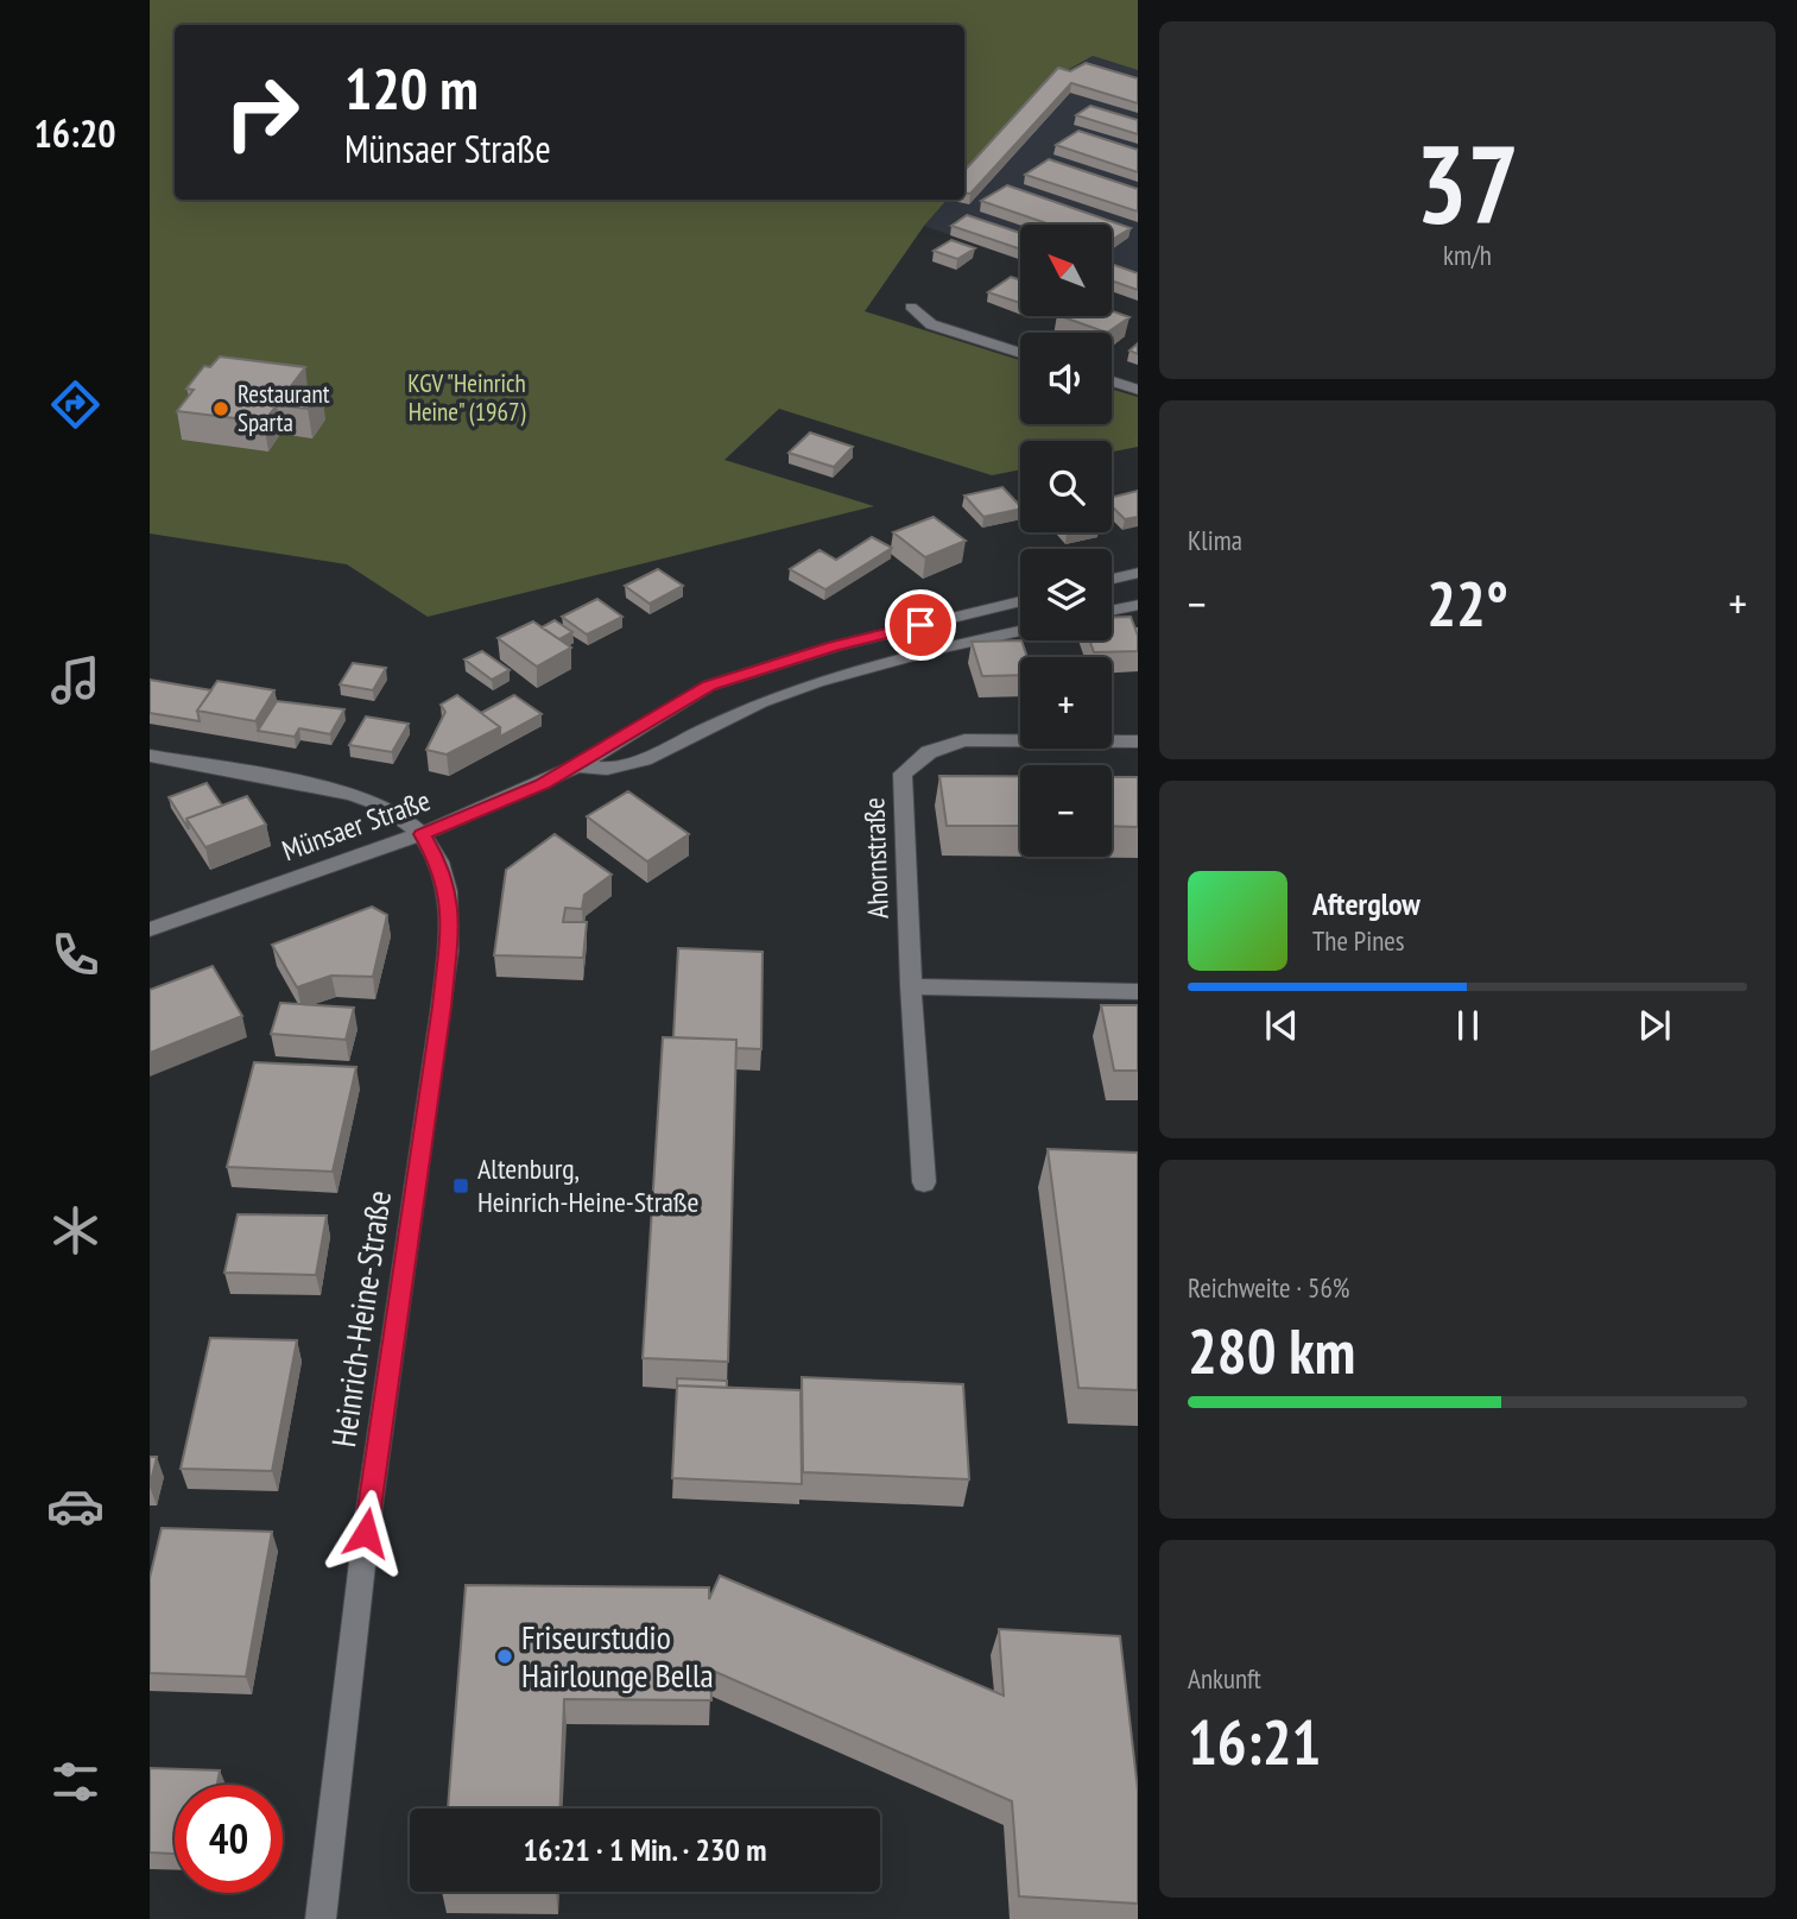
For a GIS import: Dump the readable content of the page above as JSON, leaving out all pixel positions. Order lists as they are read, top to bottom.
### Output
{
  "streets": {
    "street": ["Münsaer Straße", "Ahornstraße", "Heinrich-Heine-Straße"]
  },
  "crossings": [
    ["Münsaer Straße", "Heinrich-Heine-Straße"]
  ],
  "parks": ["KGV \"Heinrich Heine\" (1967)"],
  "places": {
    "other": ["Restaurant Sparta", "Friseurstudio Hairlounge Bella"],
    "transit": ["Altenburg, Heinrich-Heine-Straße"]
  },
  "north": "top left",
  "page": {
    "tabs": "16:20",
    "tile": [
      ["37", "km/h"],
      "Klima",
      ["Reichweite · 56%", "280 km"],
      ["Ankunft", "16:21"]
    ],
    "turn": ["120 m", "Münsaer Straße"],
    "map_buttons": ["+", "−"],
    "heat": ["−", "22°", "+"],
    "song": ["Afterglow", "The Pines"],
    "limit": "40",
    "trip": "16:21 · 1 Min. · 230 m"
  }
}
